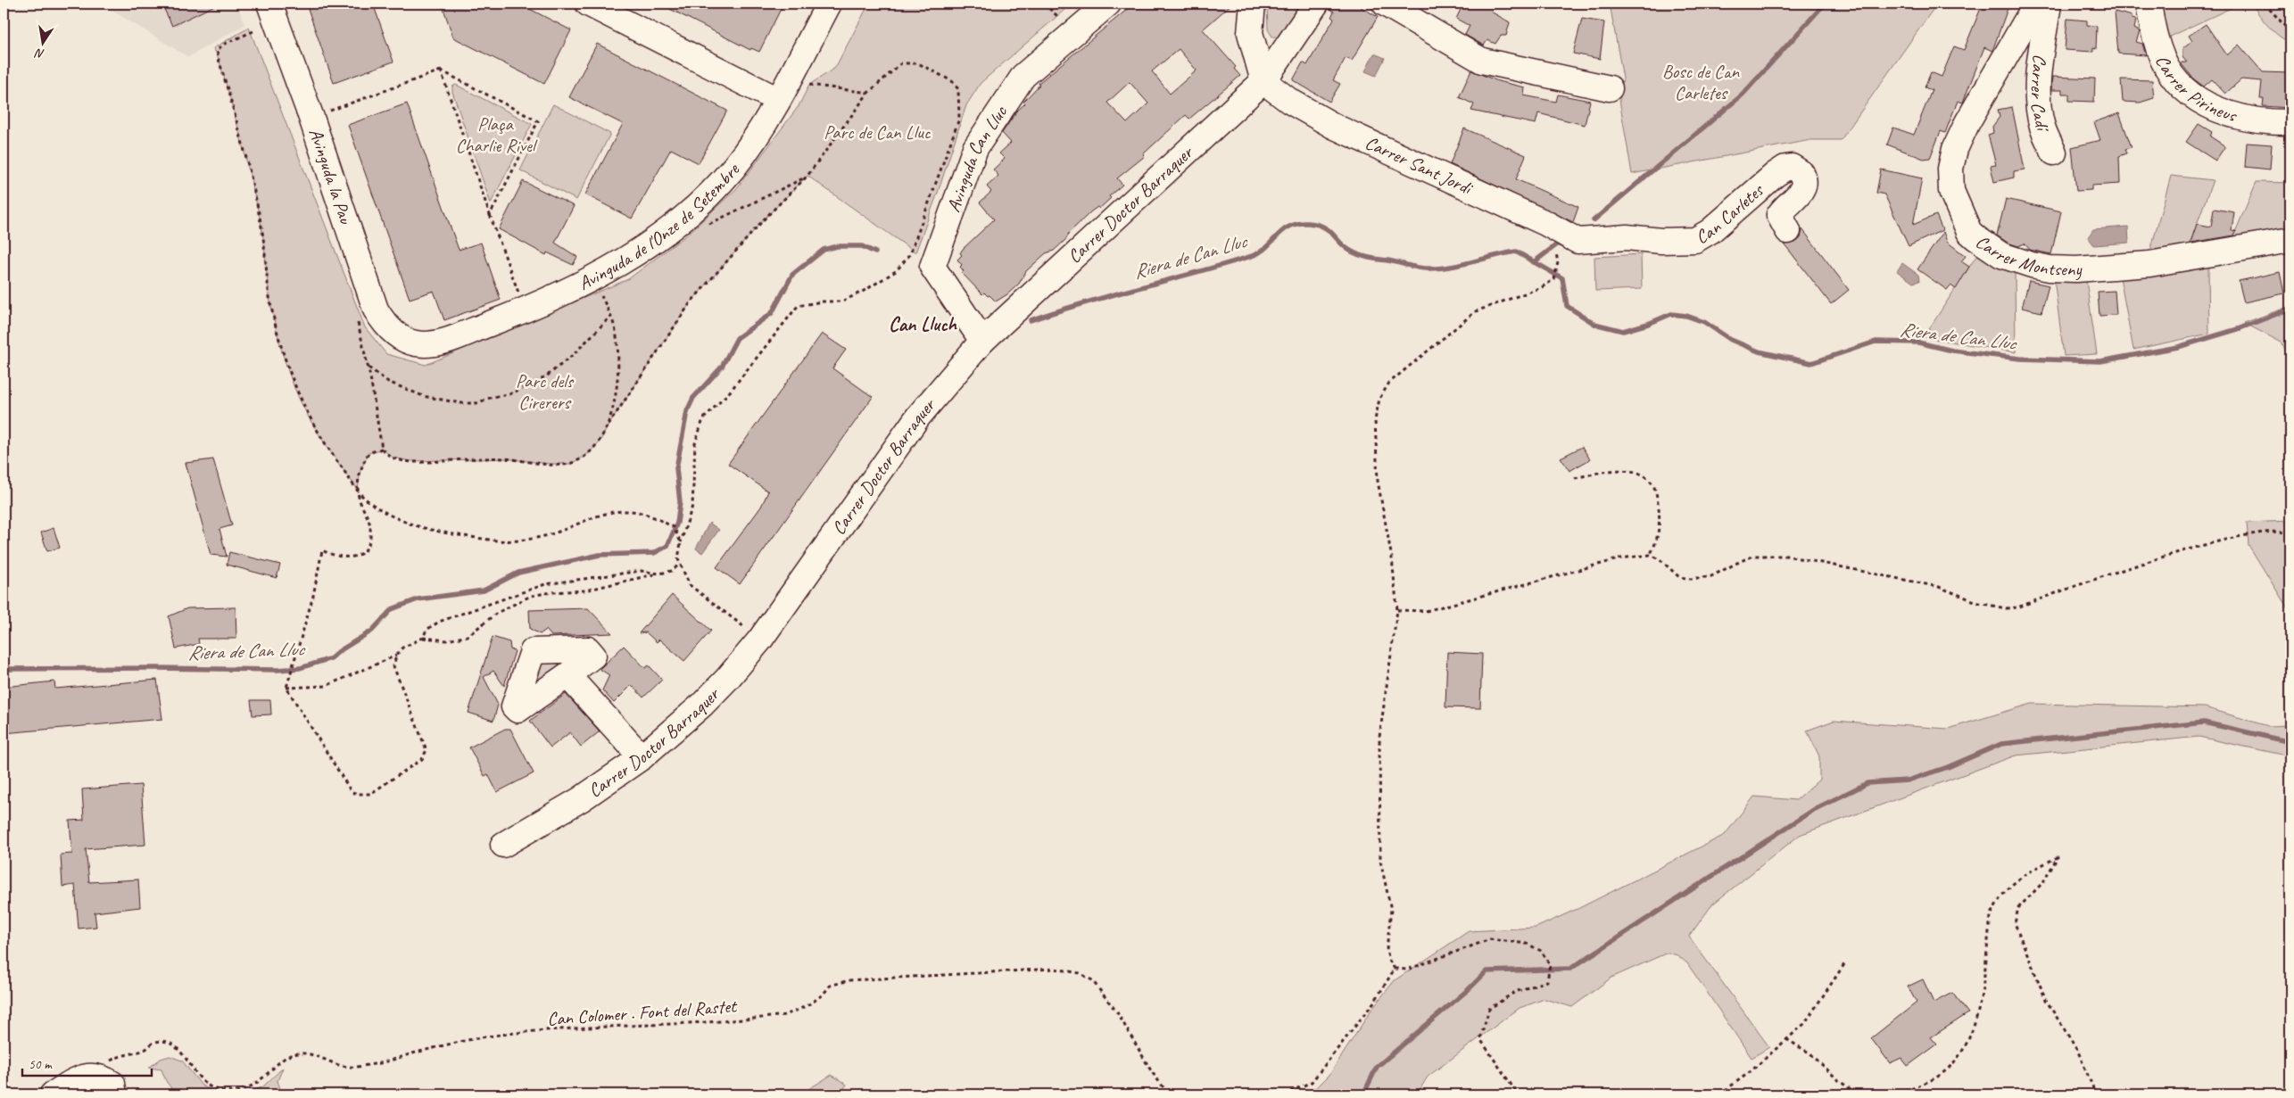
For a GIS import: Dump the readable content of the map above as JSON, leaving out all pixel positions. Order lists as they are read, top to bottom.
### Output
{
  "streets": {
    "street": [
      "Carrer Pirineus",
      "Carrer Cadí",
      "Avinguda Can Lluc",
      "Carrer Sant Jordi",
      "Avinguda la Pau",
      "Carrer Doctor Barraquer",
      "Can Carletes",
      "Avinguda de l'Onze de Setembre",
      "Carrer Montseny"
    ],
    "path": ["Can Colomer . Font del Rastet"]
  },
  "crossings": [
    ["Avinguda Can Lluc", "Carrer Doctor Barraquer"],
    ["Carrer Sant Jordi", "Carrer Doctor Barraquer"],
    ["Carrer Sant Jordi", "Can Carletes"],
    ["Avinguda la Pau", "Avinguda de l'Onze de Setembre"]
  ],
  "districts": ["Can Lluch"],
  "water": ["Riera de Can Lluc"],
  "parks": [
    "Bosc de Can Carletes",
    "Plaça Charlie Rivel",
    "Parc de Can Lluc",
    "Parc dels Cirerers"
  ],
  "scale_bar": "50 m",
  "north": "bottom"
}
